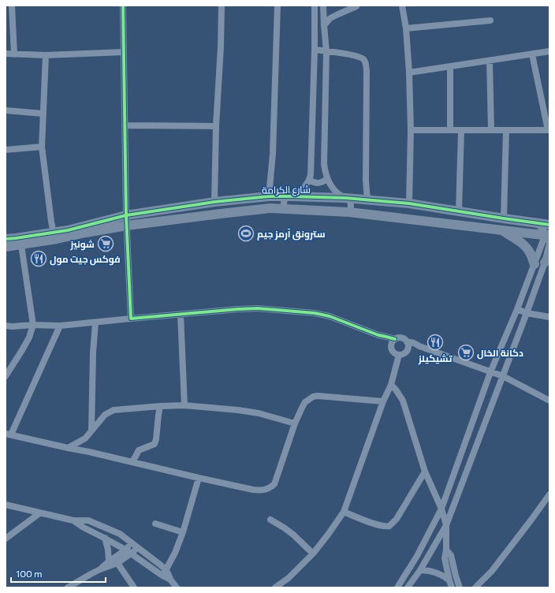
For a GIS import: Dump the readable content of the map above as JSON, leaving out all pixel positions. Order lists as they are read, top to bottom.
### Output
{
  "streets": {
    "street": ["شارع الكرامة"]
  },
  "places": {
    "sports": ["سترونق آرمز جيم"],
    "supermarket": ["شونيز", "دكانة الخال"],
    "restaurant": ["فوكس جيت مول", "تشيكيلز"]
  },
  "scale_bar": "100 m"
}
